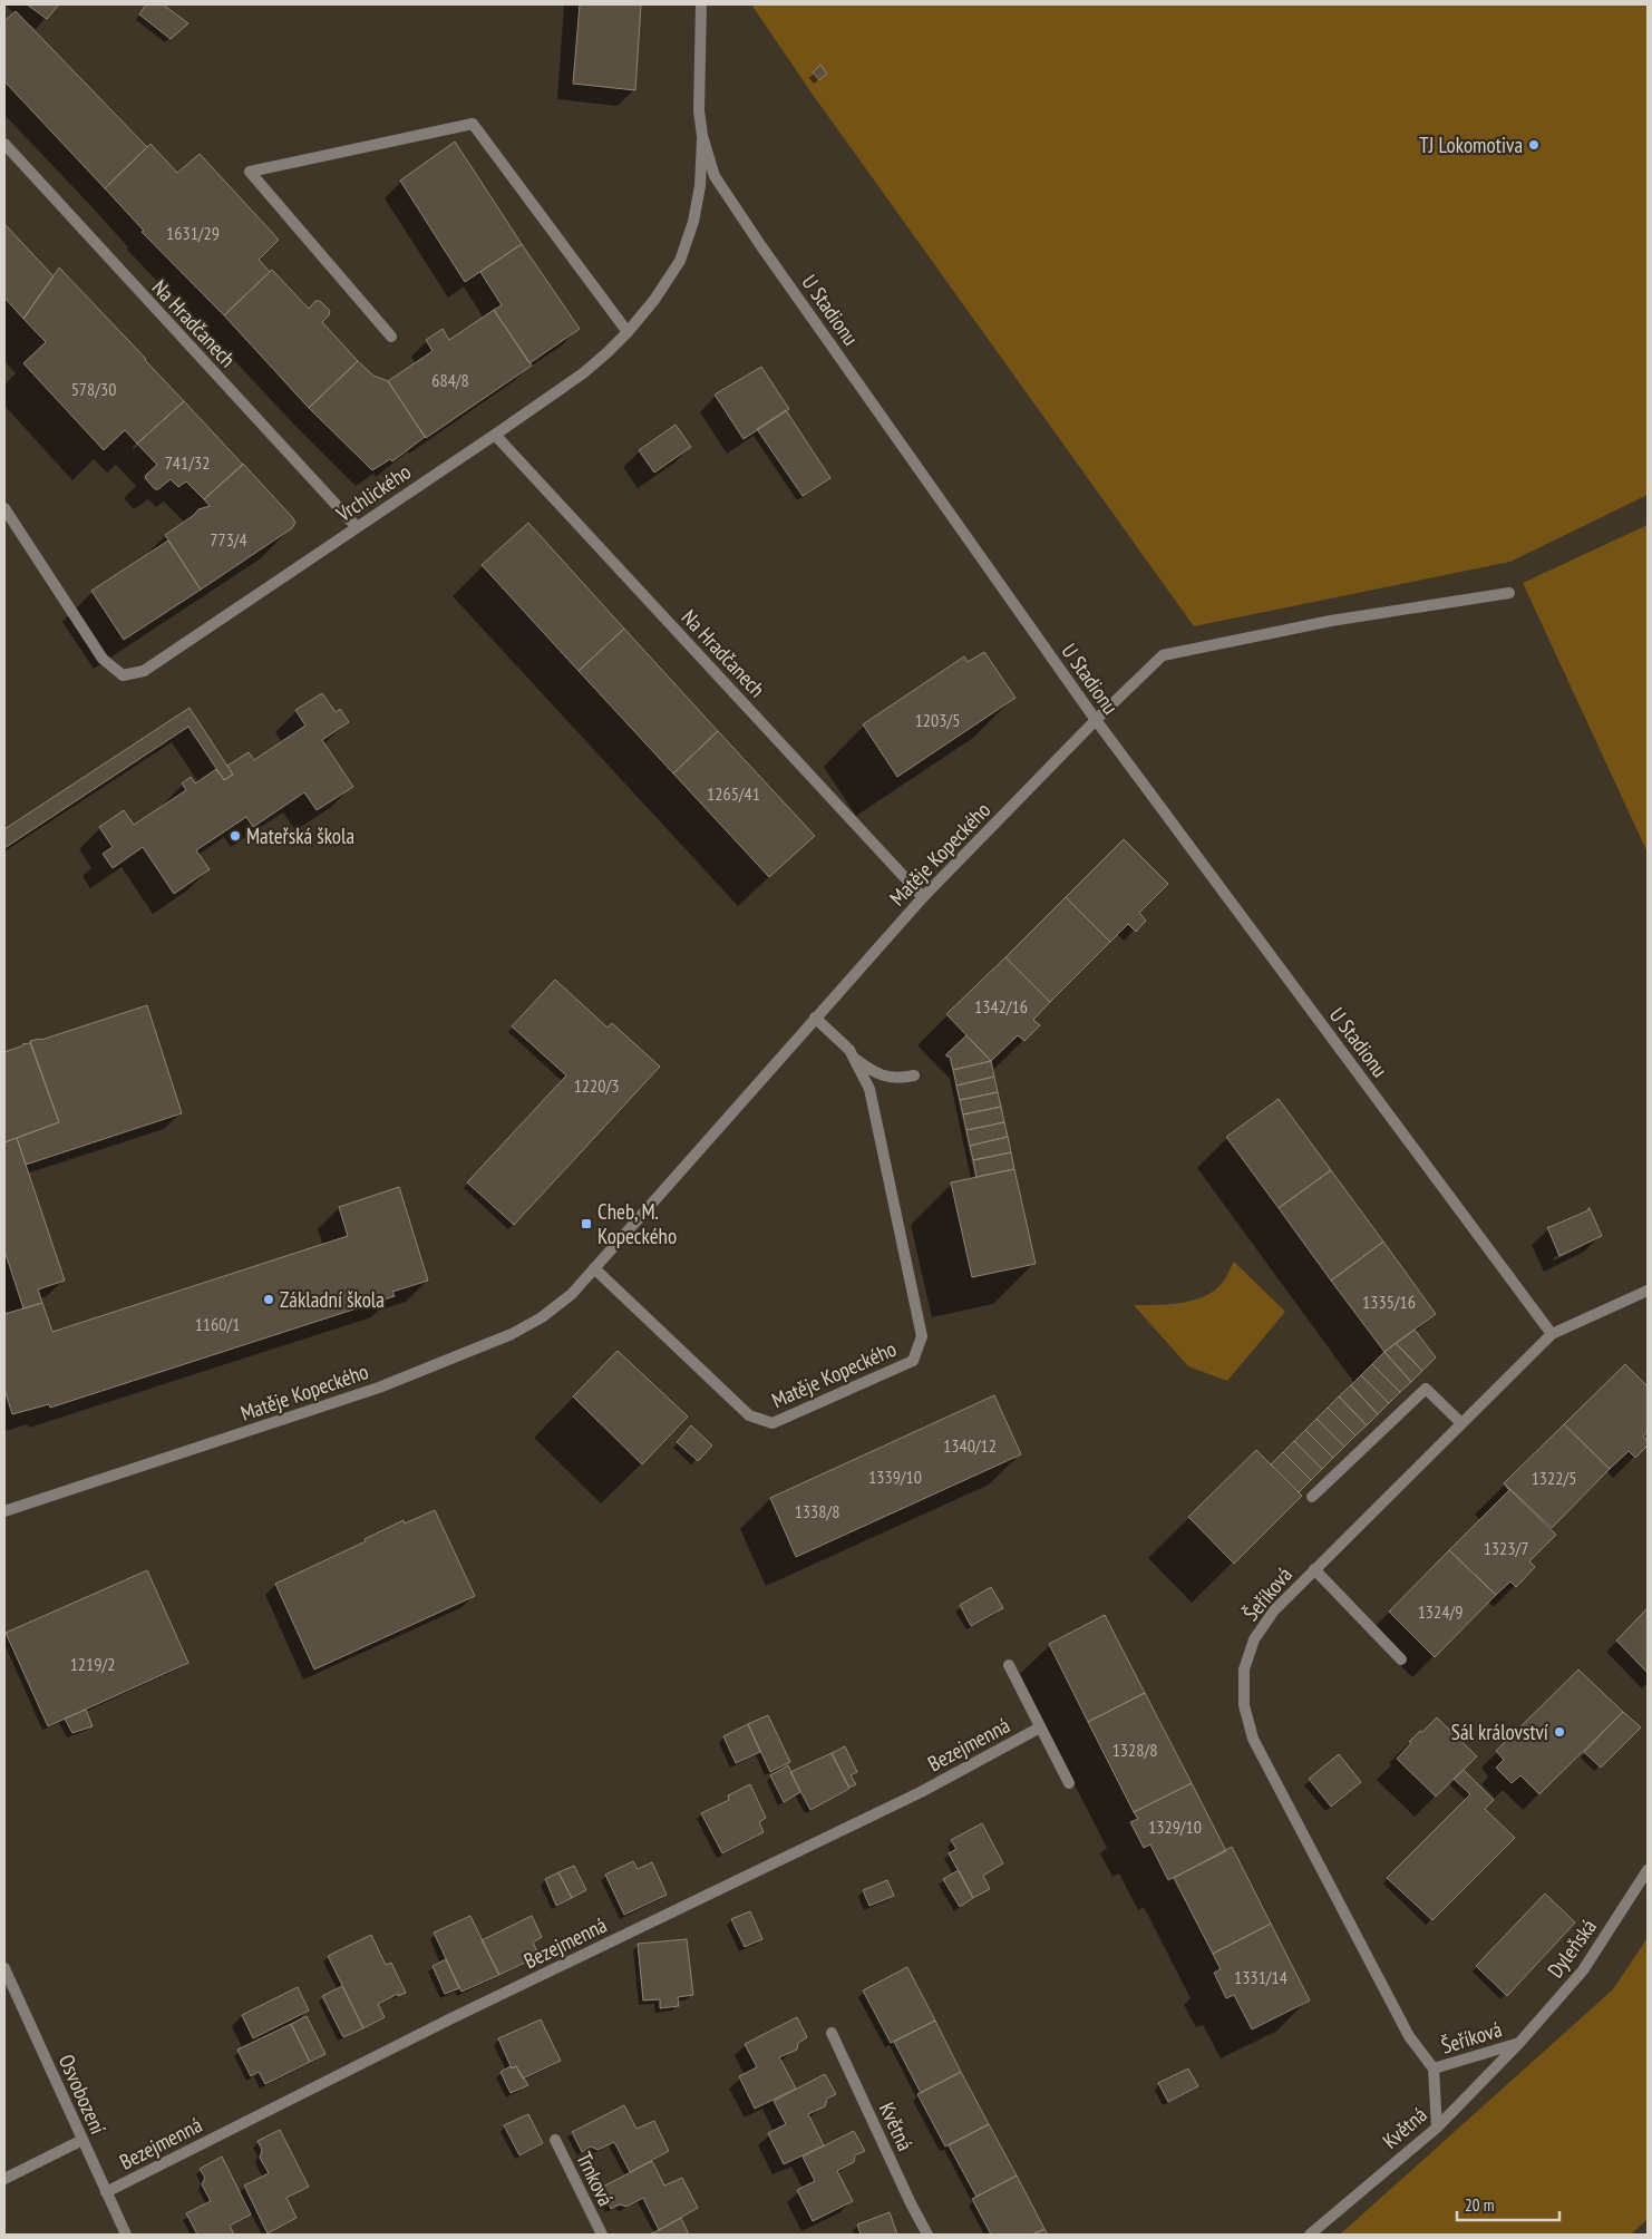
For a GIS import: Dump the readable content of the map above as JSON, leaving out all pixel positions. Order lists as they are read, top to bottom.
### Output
{
  "streets": {
    "street": [
      "U Stadionu",
      "Na Hradčanech",
      "Vrchlického",
      "Matěje Kopeckého",
      "Šeříková",
      "Bezejmenná",
      "Dyleňská",
      "Osvobození",
      "Květná",
      "Trnková"
    ]
  },
  "crossings": [
    ["U Stadionu", "Vrchlického"],
    ["U Stadionu", "Matěje Kopeckého"],
    ["U Stadionu", "Šeříková"],
    ["Na Hradčanech", "Vrchlického"],
    ["Na Hradčanech", "Matěje Kopeckého"],
    ["Šeříková", "Dyleňská"],
    ["Šeříková", "Květná"],
    ["Bezejmenná", "Osvobození"],
    ["Dyleňská", "Květná"]
  ],
  "places": {
    "other": [
      "TJ Lokomotiva",
      "Mateřská škola",
      "Základní škola",
      "Sál království"
    ],
    "transit": ["Cheb, M. Kopeckého"]
  },
  "house_numbers": [
    "1631/29",
    "684/8",
    "578/30",
    "741/32",
    "773/4",
    "1203/5",
    "1265/41",
    "1342/16",
    "1220/3",
    "1335/16",
    "1160/1",
    "1340/12",
    "1339/10",
    "1322/5",
    "1338/8",
    "1323/7",
    "1324/9",
    "1219/2",
    "1328/8",
    "1329/10",
    "1331/14"
  ],
  "scale_bar": "20 m"
}
